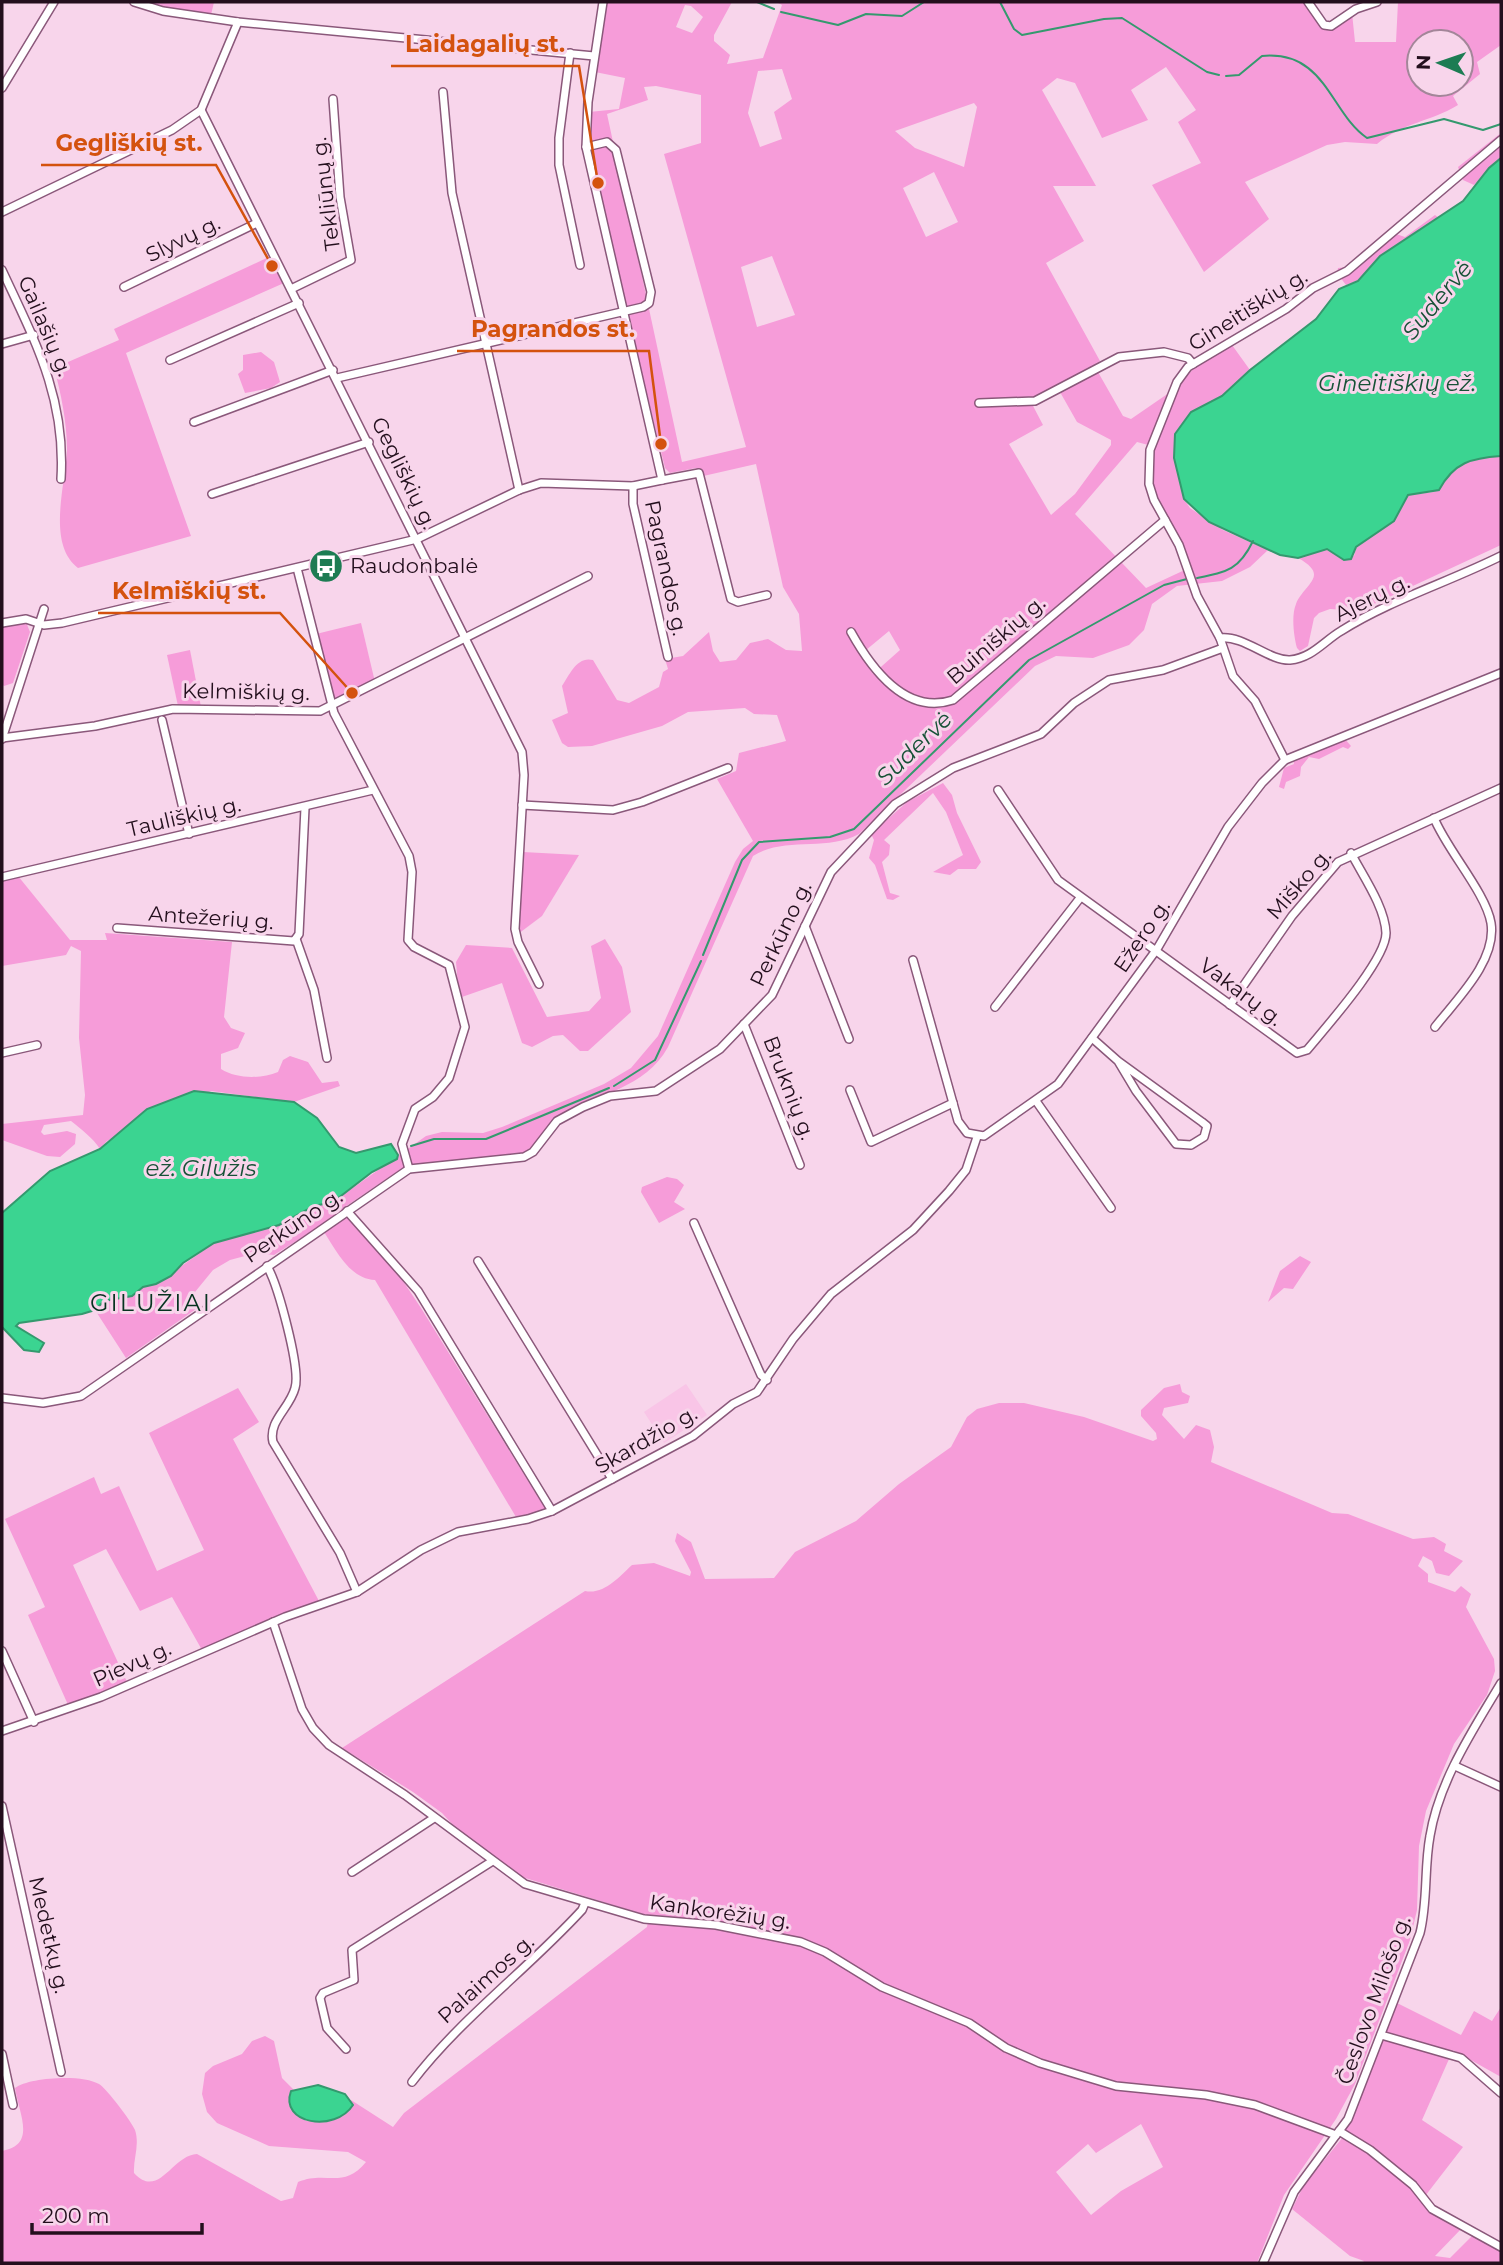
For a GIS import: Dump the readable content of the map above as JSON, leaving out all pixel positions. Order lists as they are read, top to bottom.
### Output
{
  "streets": {
    "street": [
      "Tekliūnų g.",
      "Slyvų g.",
      "Gineitiškių g.",
      "Gailašių g.",
      "Gegliškių g.",
      "Pagrandos g.",
      "Ajerų g.",
      "Buiniškių g.",
      "Kelmiškių g.",
      "Tauliškių g.",
      "Miško g.",
      "Antežerių g.",
      "Perkūno g.",
      "Ežero g.",
      "Vakarų g.",
      "Bruknių g.",
      "Skardžio g.",
      "Pievų g.",
      "Kankorėžių g.",
      "Medetkų g.",
      "Palaimos g.",
      "Česlovo Milošo g."
    ]
  },
  "crossings": [
    ["Tekliūnų g.", "Gegliškių g."],
    ["Slyvų g.", "Gegliškių g."],
    ["Gineitiškių g.", "Ajerų g."],
    ["Gineitiškių g.", "Buiniškių g."],
    ["Gineitiškių g.", "Perkūno g."],
    ["Gineitiškių g.", "Ežero g."],
    ["Gegliškių g.", "Kelmiškių g."],
    ["Tauliškių g.", "Antežerių g."],
    ["Miško g.", "Vakarų g."],
    ["Perkūno g.", "Bruknių g."],
    ["Ežero g.", "Vakarų g."],
    ["Ežero g.", "Skardžio g."],
    ["Skardžio g.", "Pievų g."],
    ["Skardžio g.", "Kankorėžių g."],
    ["Pievų g.", "Kankorėžių g."],
    ["Kankorėžių g.", "Palaimos g."],
    ["Kankorėžių g.", "Česlovo Milošo g."]
  ],
  "districts": ["GILUŽIAI"],
  "water": ["Sudervė", "Gineitiškių ež.", "ež. Gilužis"],
  "places": {
    "other": [
      "Laidagalių st.",
      "Gegliškių st.",
      "Pagrandos st.",
      "Kelmiškių st."
    ],
    "bus stop": ["Raudonbalė"]
  },
  "scale_bar": "200 m",
  "north": "left"
}
